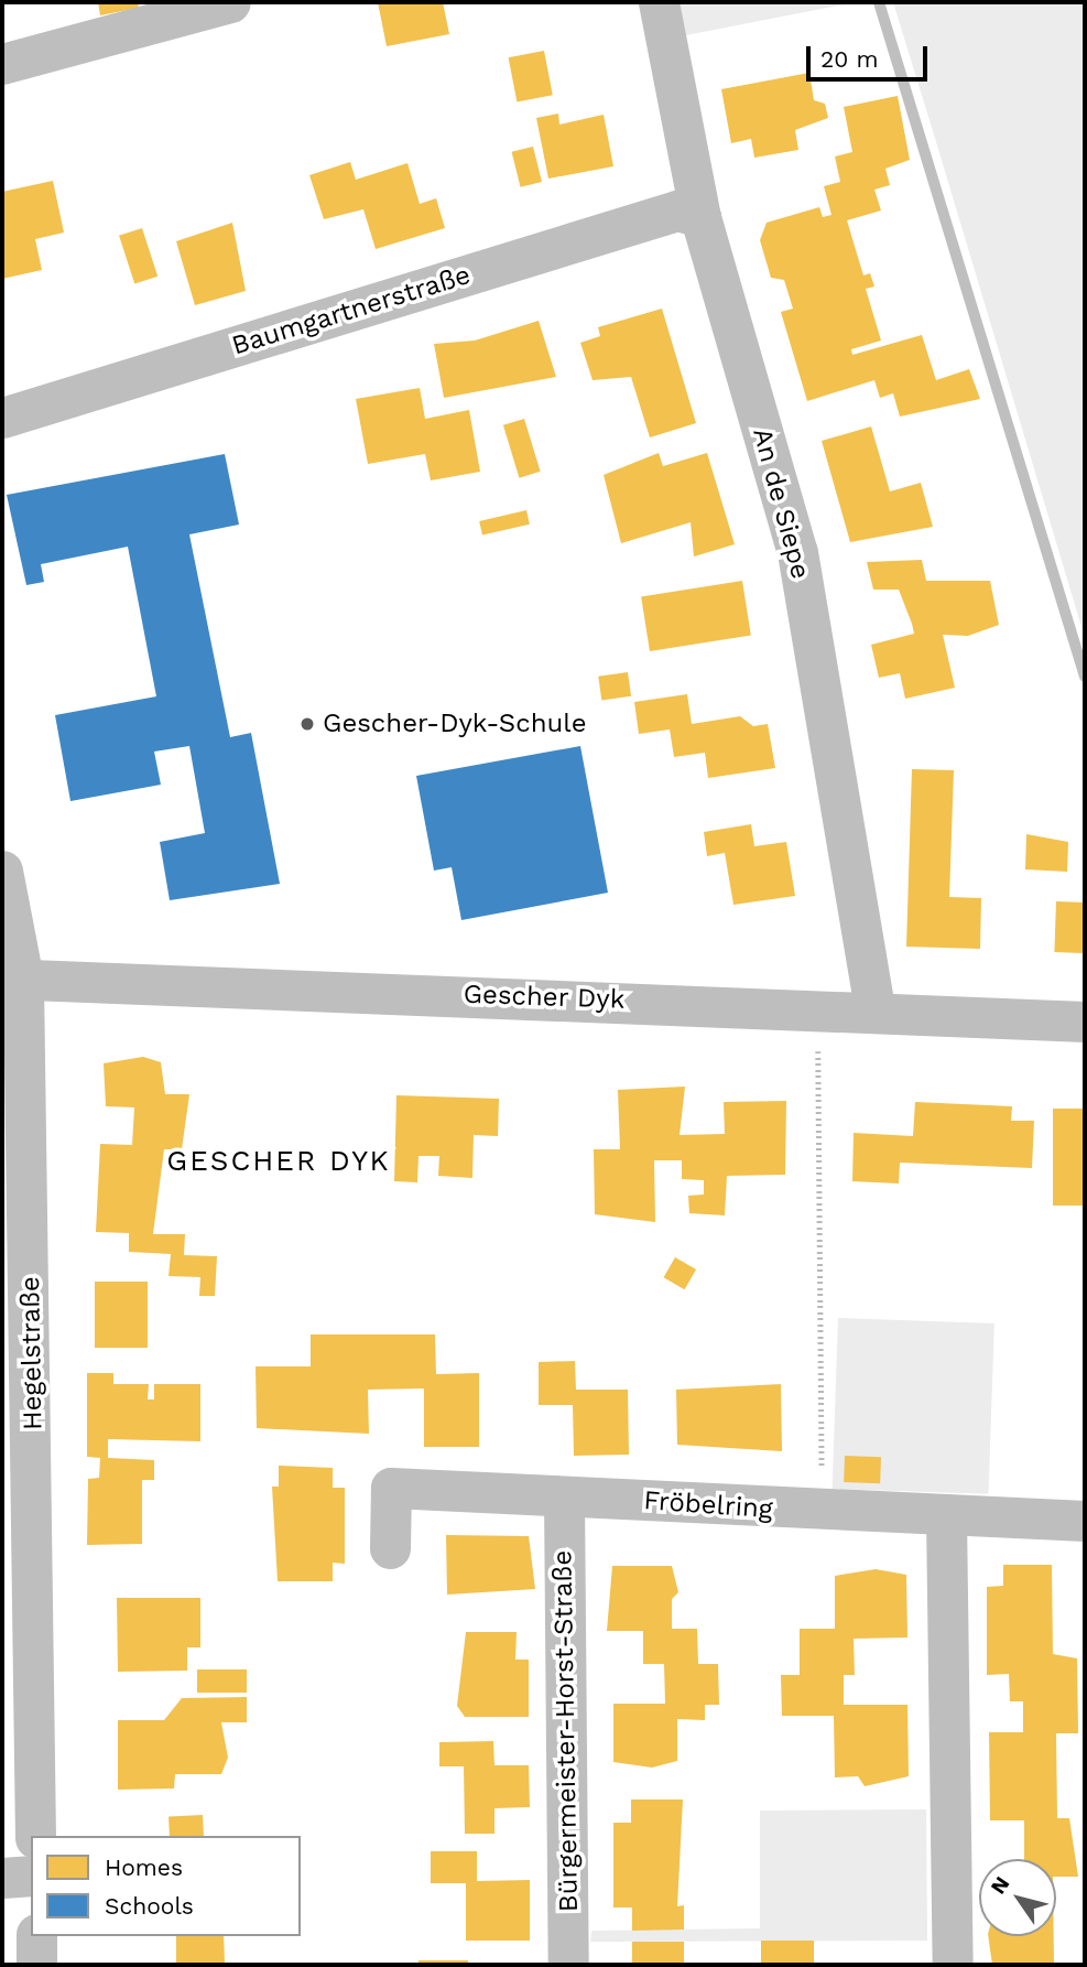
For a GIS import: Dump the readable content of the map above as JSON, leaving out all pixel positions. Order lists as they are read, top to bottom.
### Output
{
  "streets": {
    "street": [
      "Baumgartnerstraße",
      "An de Siepe",
      "Gescher Dyk",
      "Hegelstraße",
      "Fröbelring",
      "Bürgermeister-Horst-Straße"
    ]
  },
  "crossings": [
    ["Baumgartnerstraße", "An de Siepe"],
    ["An de Siepe", "Gescher Dyk"],
    ["Gescher Dyk", "Hegelstraße"],
    ["Fröbelring", "Bürgermeister-Horst-Straße"]
  ],
  "districts": ["GESCHER DYK"],
  "places": ["Gescher-Dyk-Schule"],
  "legend": ["Homes", "Schools"],
  "scale_bar": "20 m",
  "north": "top left"
}
